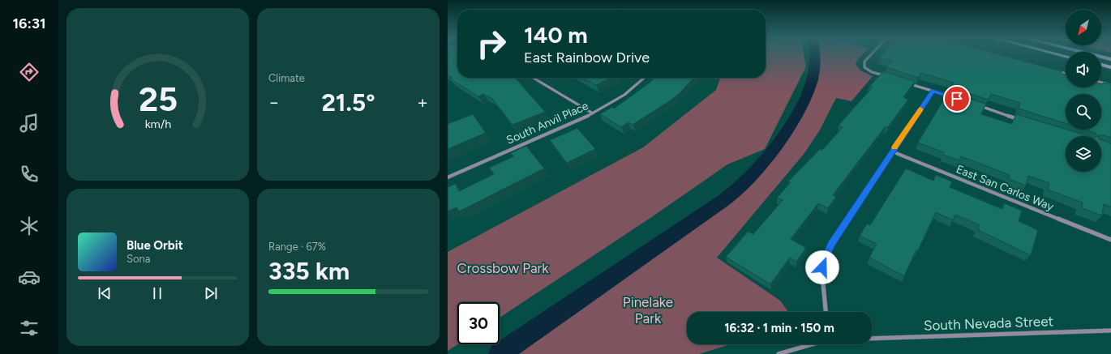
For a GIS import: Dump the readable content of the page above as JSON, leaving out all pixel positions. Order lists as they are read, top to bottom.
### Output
{
  "streets": {
    "street": ["South Anvil Place", "East San Carlos Way", "South Nevada Street"]
  },
  "parks": ["Crossbow Park", "Pinelake Park"],
  "north": "bottom left",
  "page": {
    "tabs": "16:31",
    "tile": [
      "Climate",
      ["Range · 67%", "335 km"]
    ],
    "turn": ["140 m", "East Rainbow Drive"],
    "heat": ["−", "21.5°", "+"],
    "song": ["Blue Orbit", "Sona"],
    "limit": "30",
    "trip": "16:32 · 1 min · 150 m",
    "gauge": ["25", "km/h"]
  }
}
